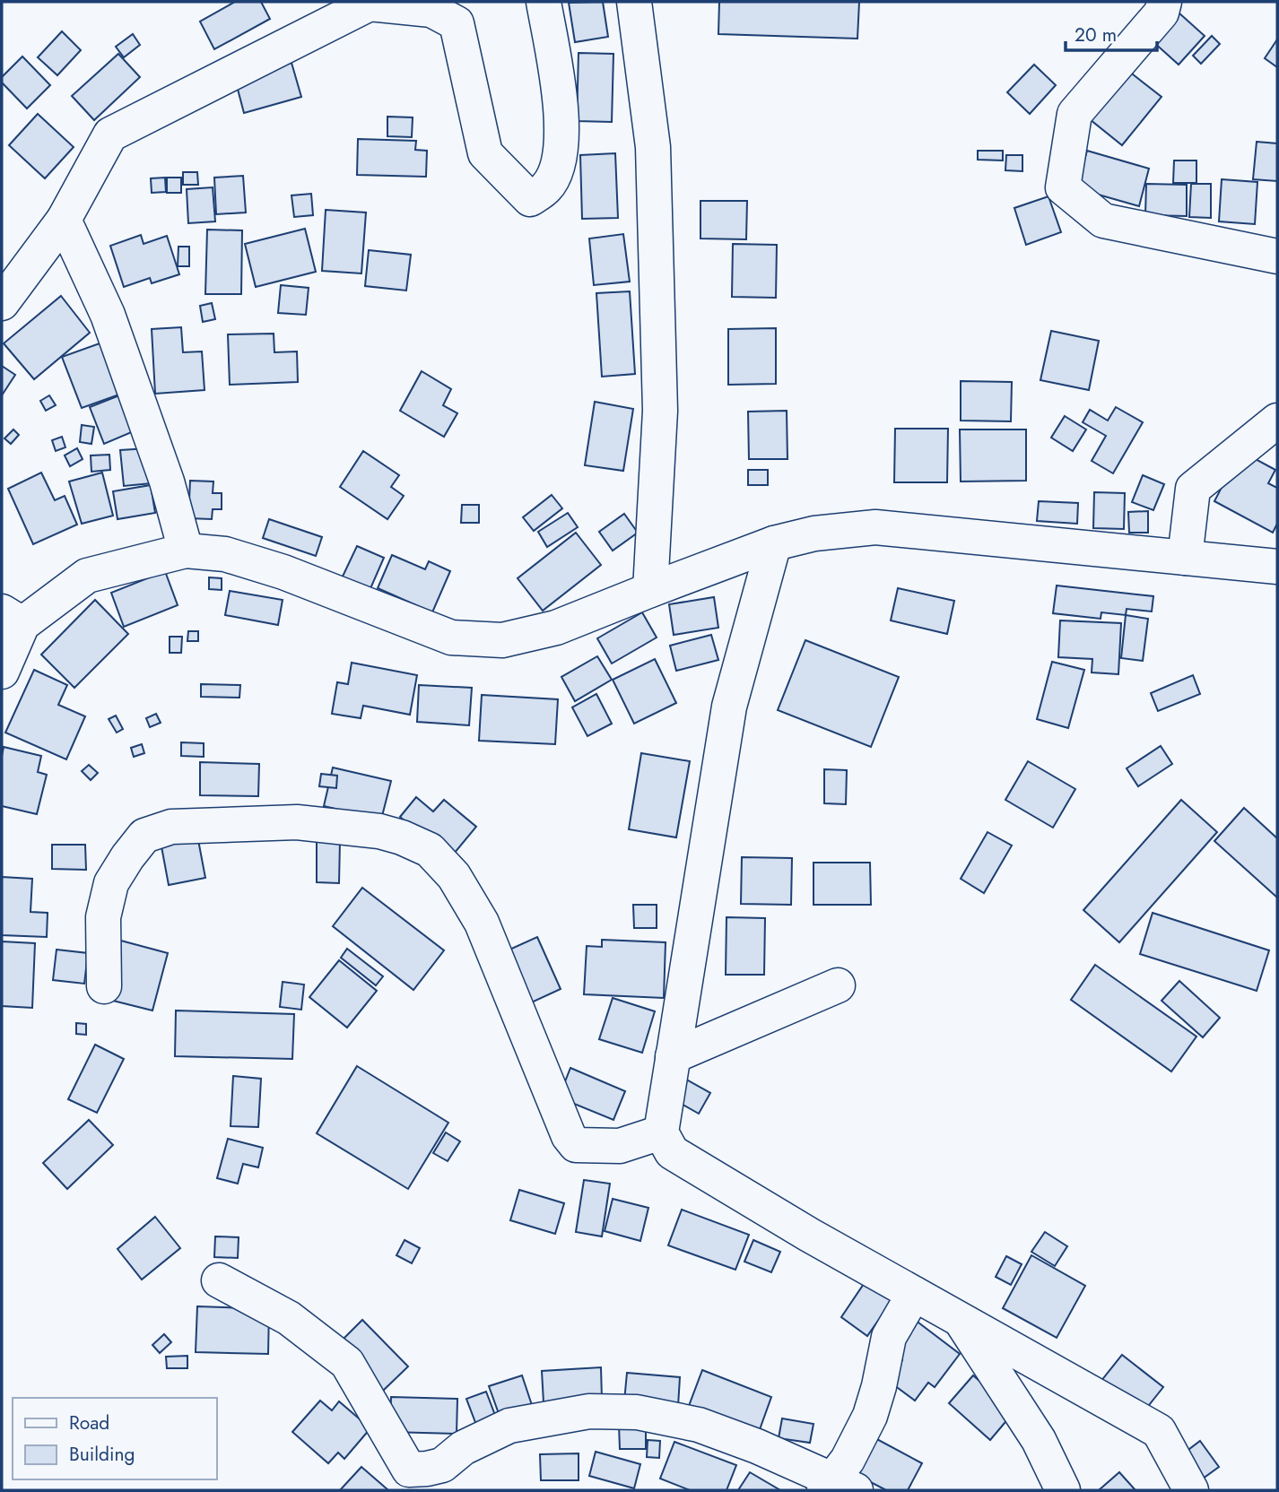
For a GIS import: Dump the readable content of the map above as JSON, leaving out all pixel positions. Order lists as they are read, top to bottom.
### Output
{
  "legend": ["Road", "Building"],
  "scale_bar": "20 m"
}
